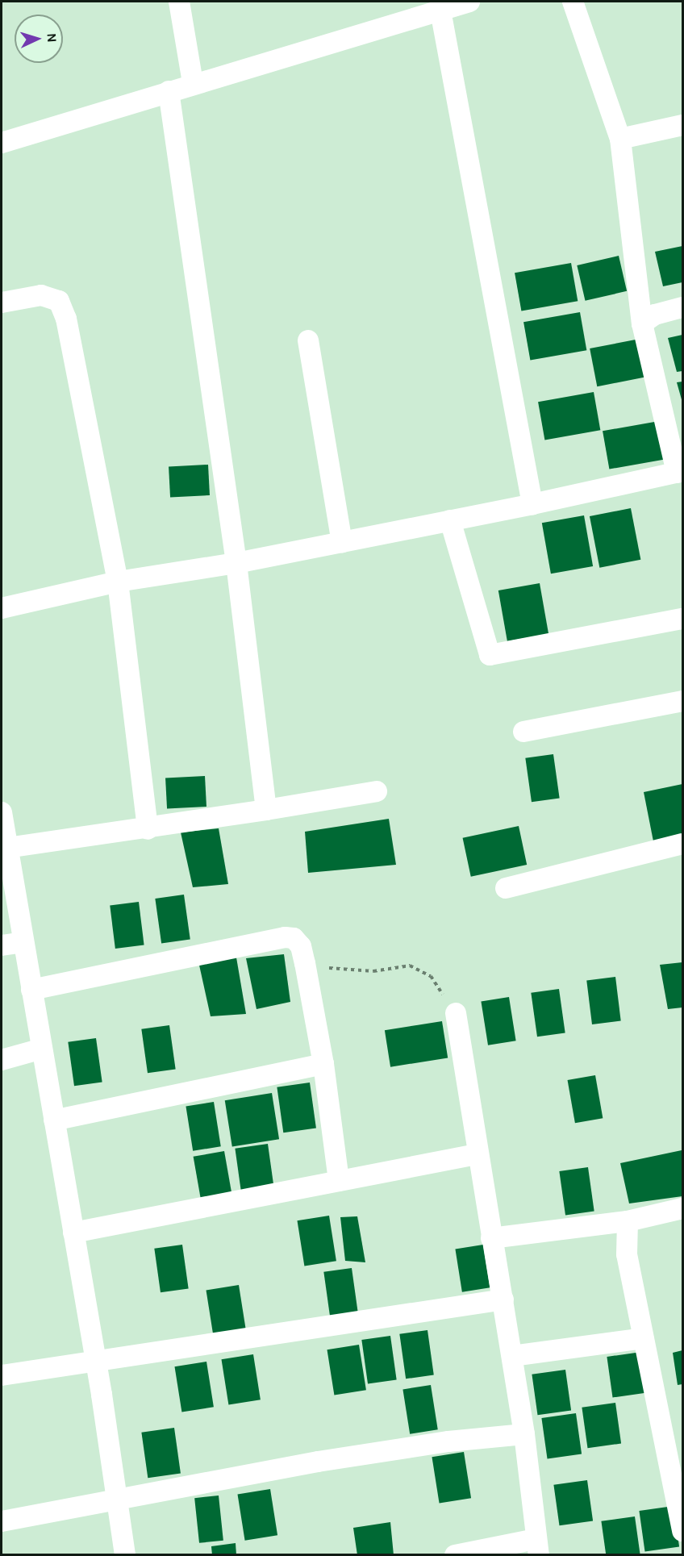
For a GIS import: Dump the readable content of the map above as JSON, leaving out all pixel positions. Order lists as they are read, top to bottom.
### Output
{
  "north": "right"
}
